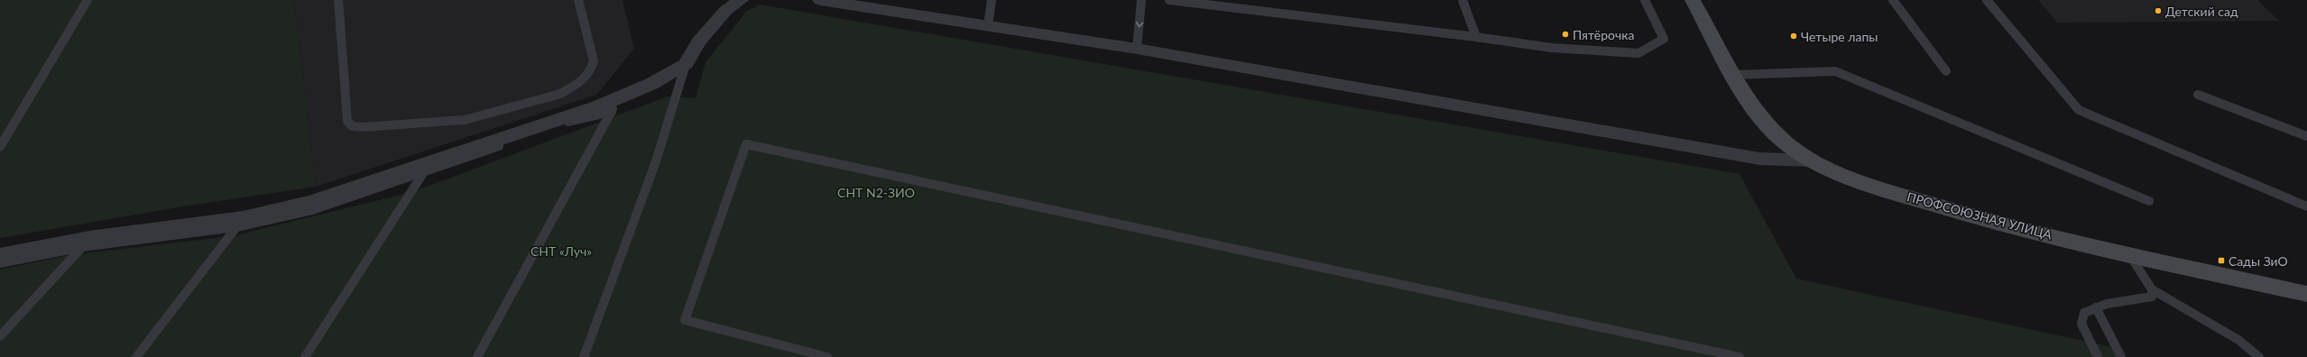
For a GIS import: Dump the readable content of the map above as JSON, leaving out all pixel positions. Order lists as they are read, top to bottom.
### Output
{
  "streets": {
    "main road": ["ПРОФСОЮЗНАЯ УЛИЦА"]
  },
  "parks": ["СНТ N2-ЗИО", "СНТ «Луч»"],
  "places": {
    "other": ["Детский сад", "Пятёрочка", "Четыре лапы"],
    "transit": ["Сады ЗиО"]
  }
}
